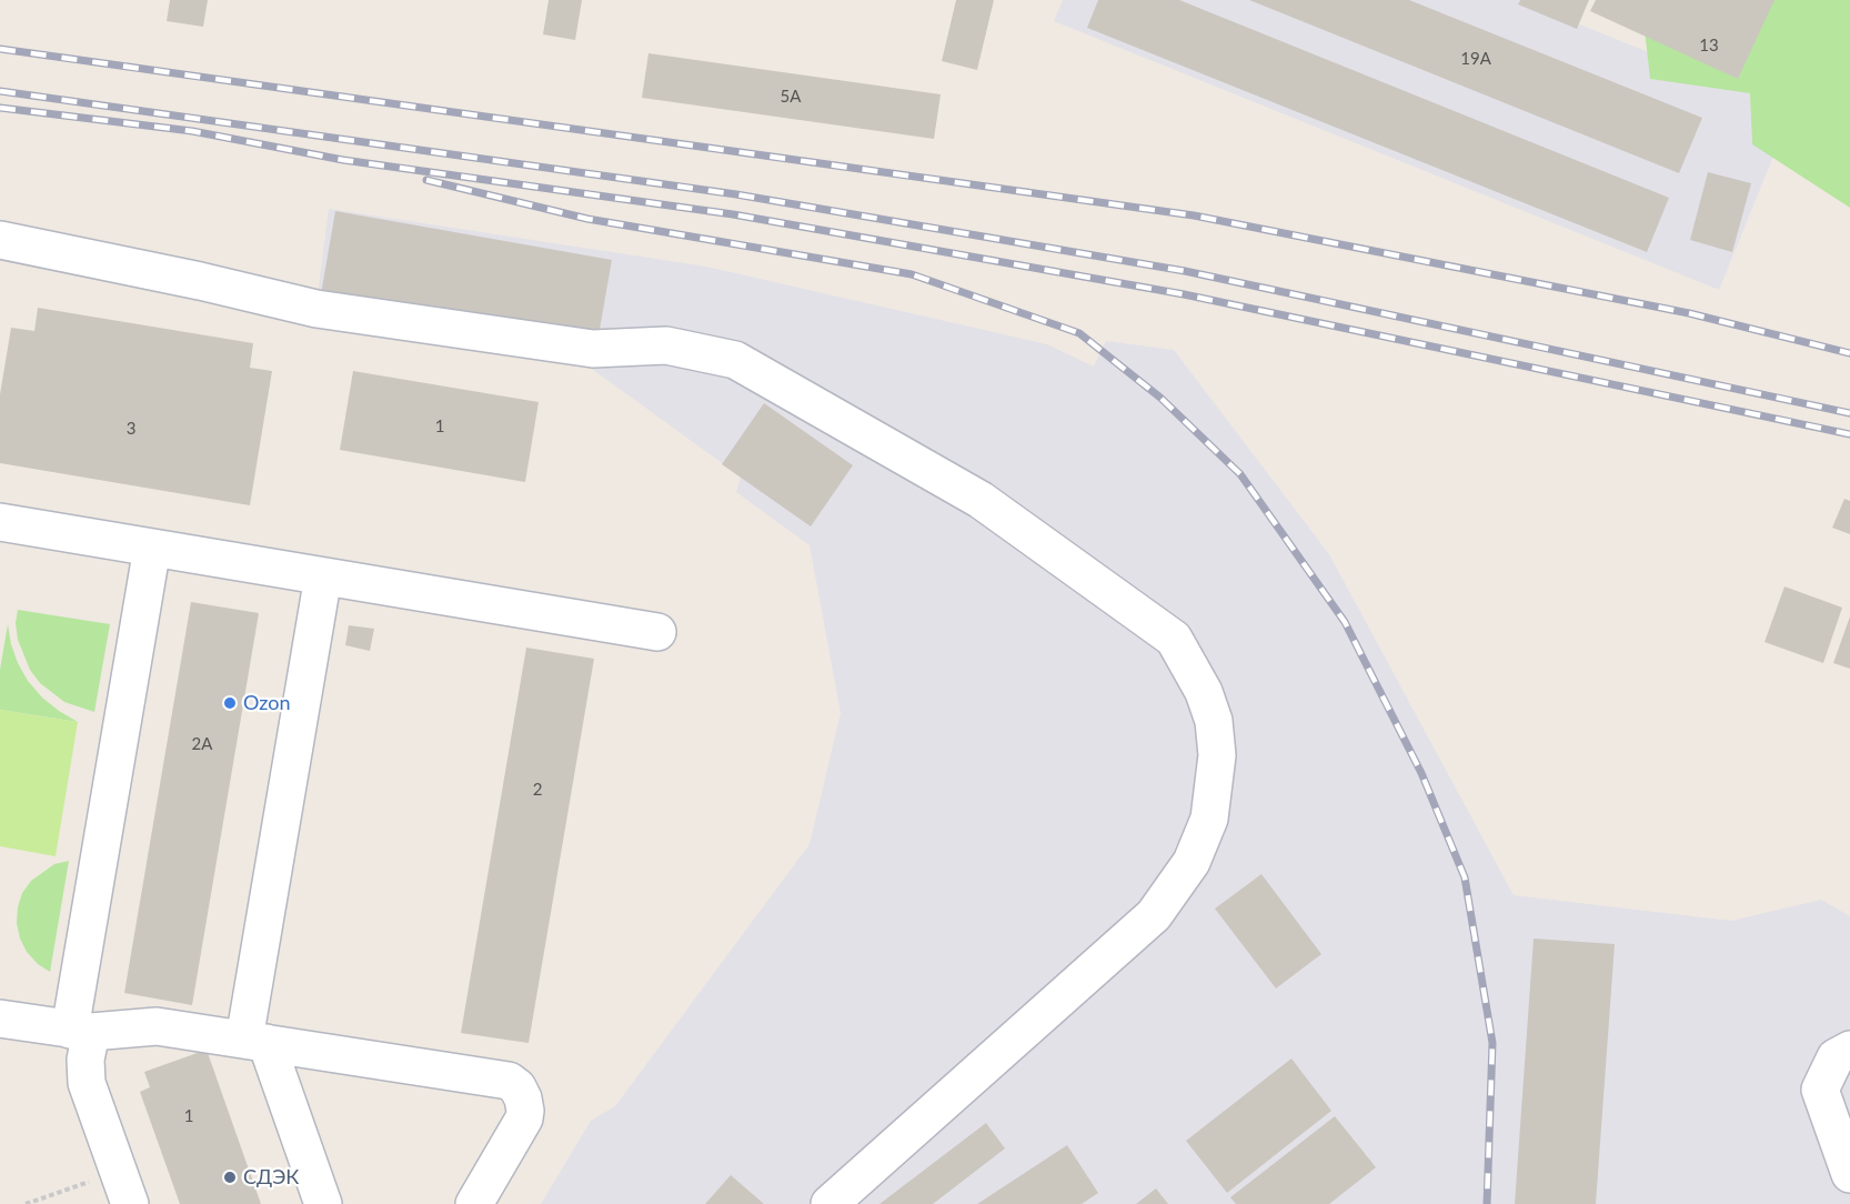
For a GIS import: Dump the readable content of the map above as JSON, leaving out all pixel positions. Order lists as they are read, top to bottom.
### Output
{
  "places": ["Ozon", "СДЭК"],
  "house_numbers": [
    "13",
    "19А",
    "5А",
    "1",
    "3",
    "2А",
    "2",
    "1"
  ]
}
